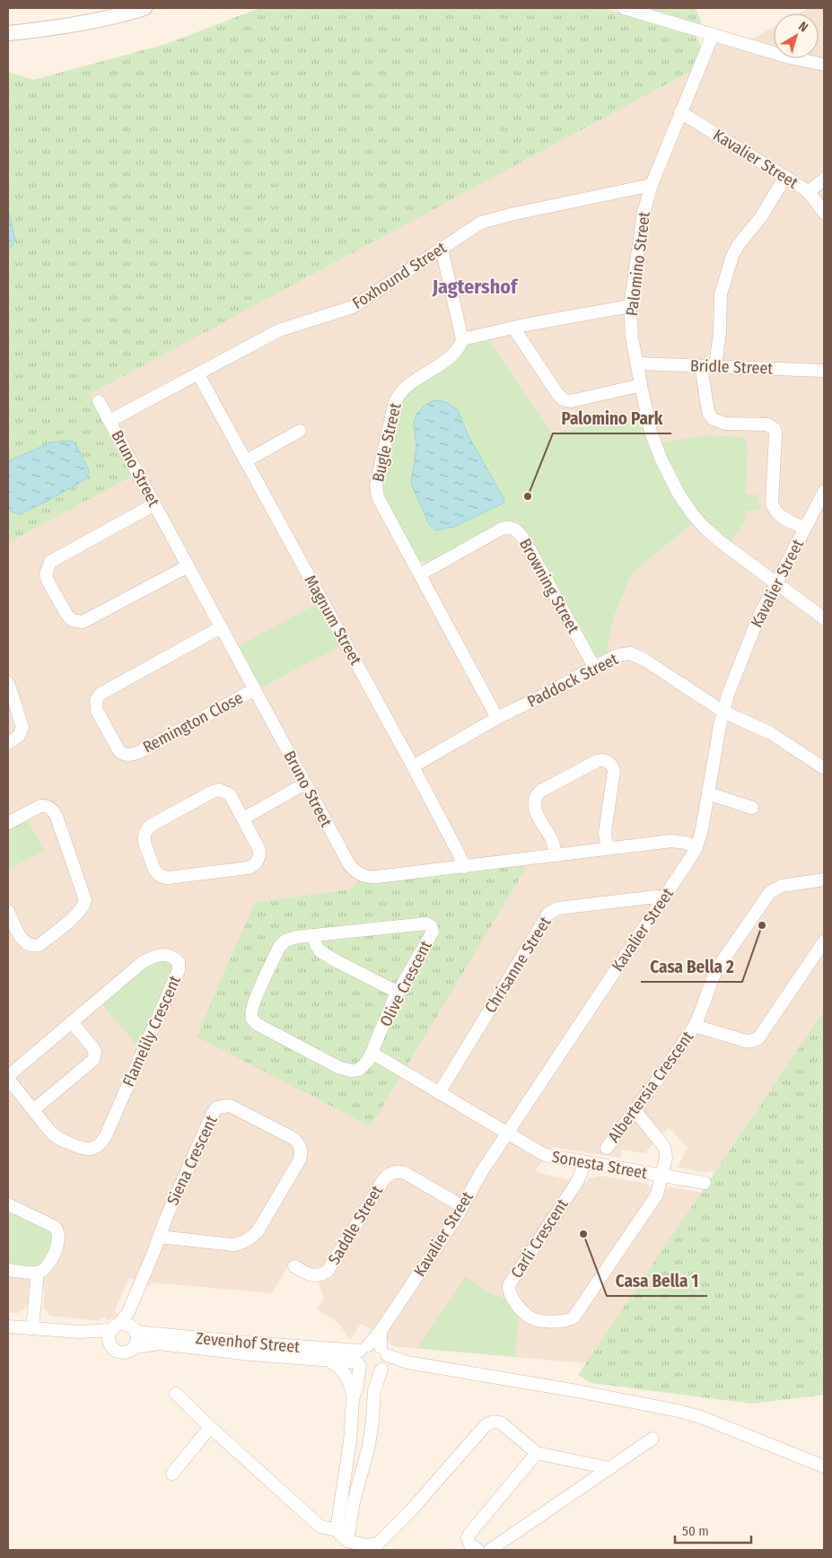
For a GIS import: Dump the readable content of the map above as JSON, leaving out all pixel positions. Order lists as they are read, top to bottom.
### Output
{
  "streets": {
    "street": [
      "Kavalier Street",
      "Palomino Street",
      "Foxhound Street",
      "Bridle Street",
      "Bugle Street",
      "Bruno Street",
      "Browning Street",
      "Magnum Street",
      "Paddock Street",
      "Remington Close",
      "Chrisanne Street",
      "Olive Crescent",
      "Flamelily Crescent",
      "Albertersia Crescent",
      "Siena Crescent",
      "Sonesta Street",
      "Saddle Street",
      "Carli Crescent",
      "Zevenhof Street"
    ]
  },
  "crossings": [
    ["Kavalier Street", "Palomino Street"],
    ["Kavalier Street", "Bruno Street"],
    ["Kavalier Street", "Paddock Street"],
    ["Kavalier Street", "Chrisanne Street"],
    ["Kavalier Street", "Sonesta Street"],
    ["Kavalier Street", "Saddle Street"],
    ["Kavalier Street", "Zevenhof Street"],
    ["Palomino Street", "Foxhound Street"],
    ["Palomino Street", "Bridle Street"],
    ["Foxhound Street", "Bruno Street"],
    ["Foxhound Street", "Magnum Street"],
    ["Bugle Street", "Browning Street"],
    ["Bugle Street", "Paddock Street"],
    ["Bruno Street", "Magnum Street"],
    ["Bruno Street", "Remington Close"],
    ["Browning Street", "Paddock Street"],
    ["Magnum Street", "Paddock Street"],
    ["Chrisanne Street", "Sonesta Street"],
    ["Olive Crescent", "Sonesta Street"],
    ["Albertersia Crescent", "Carli Crescent"],
    ["Siena Crescent", "Zevenhof Street"],
    ["Sonesta Street", "Carli Crescent"]
  ],
  "districts": ["Jagtershof"],
  "places": ["Palomino Park", "Casa Bella 2", "Casa Bella 1"],
  "scale_bar": "50 m",
  "north": "top right"
}
